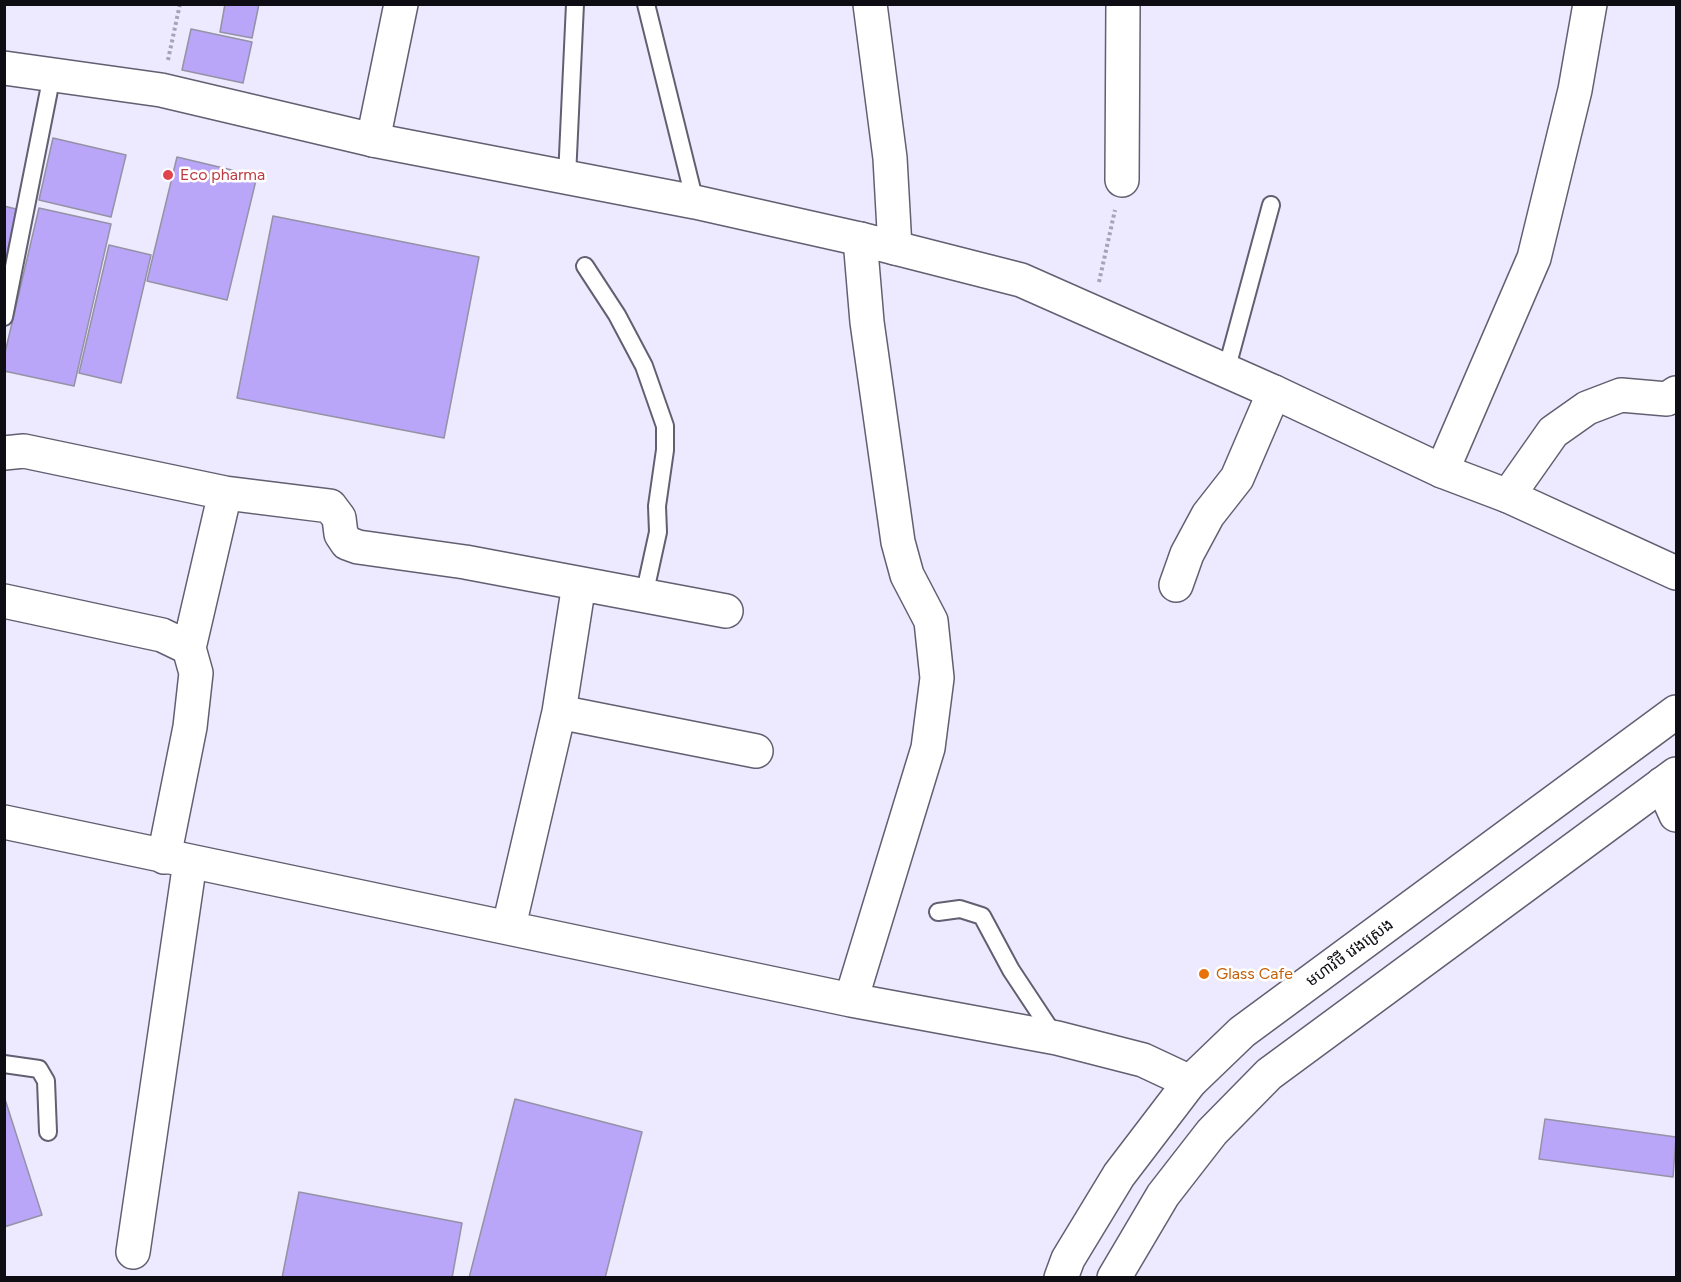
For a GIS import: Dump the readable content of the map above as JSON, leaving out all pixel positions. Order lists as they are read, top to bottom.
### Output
{
  "streets": {
    "street": ["មហាវិថី វេងស្រេង"]
  },
  "places": ["Eco pharma", "Glass Cafe"]
}
